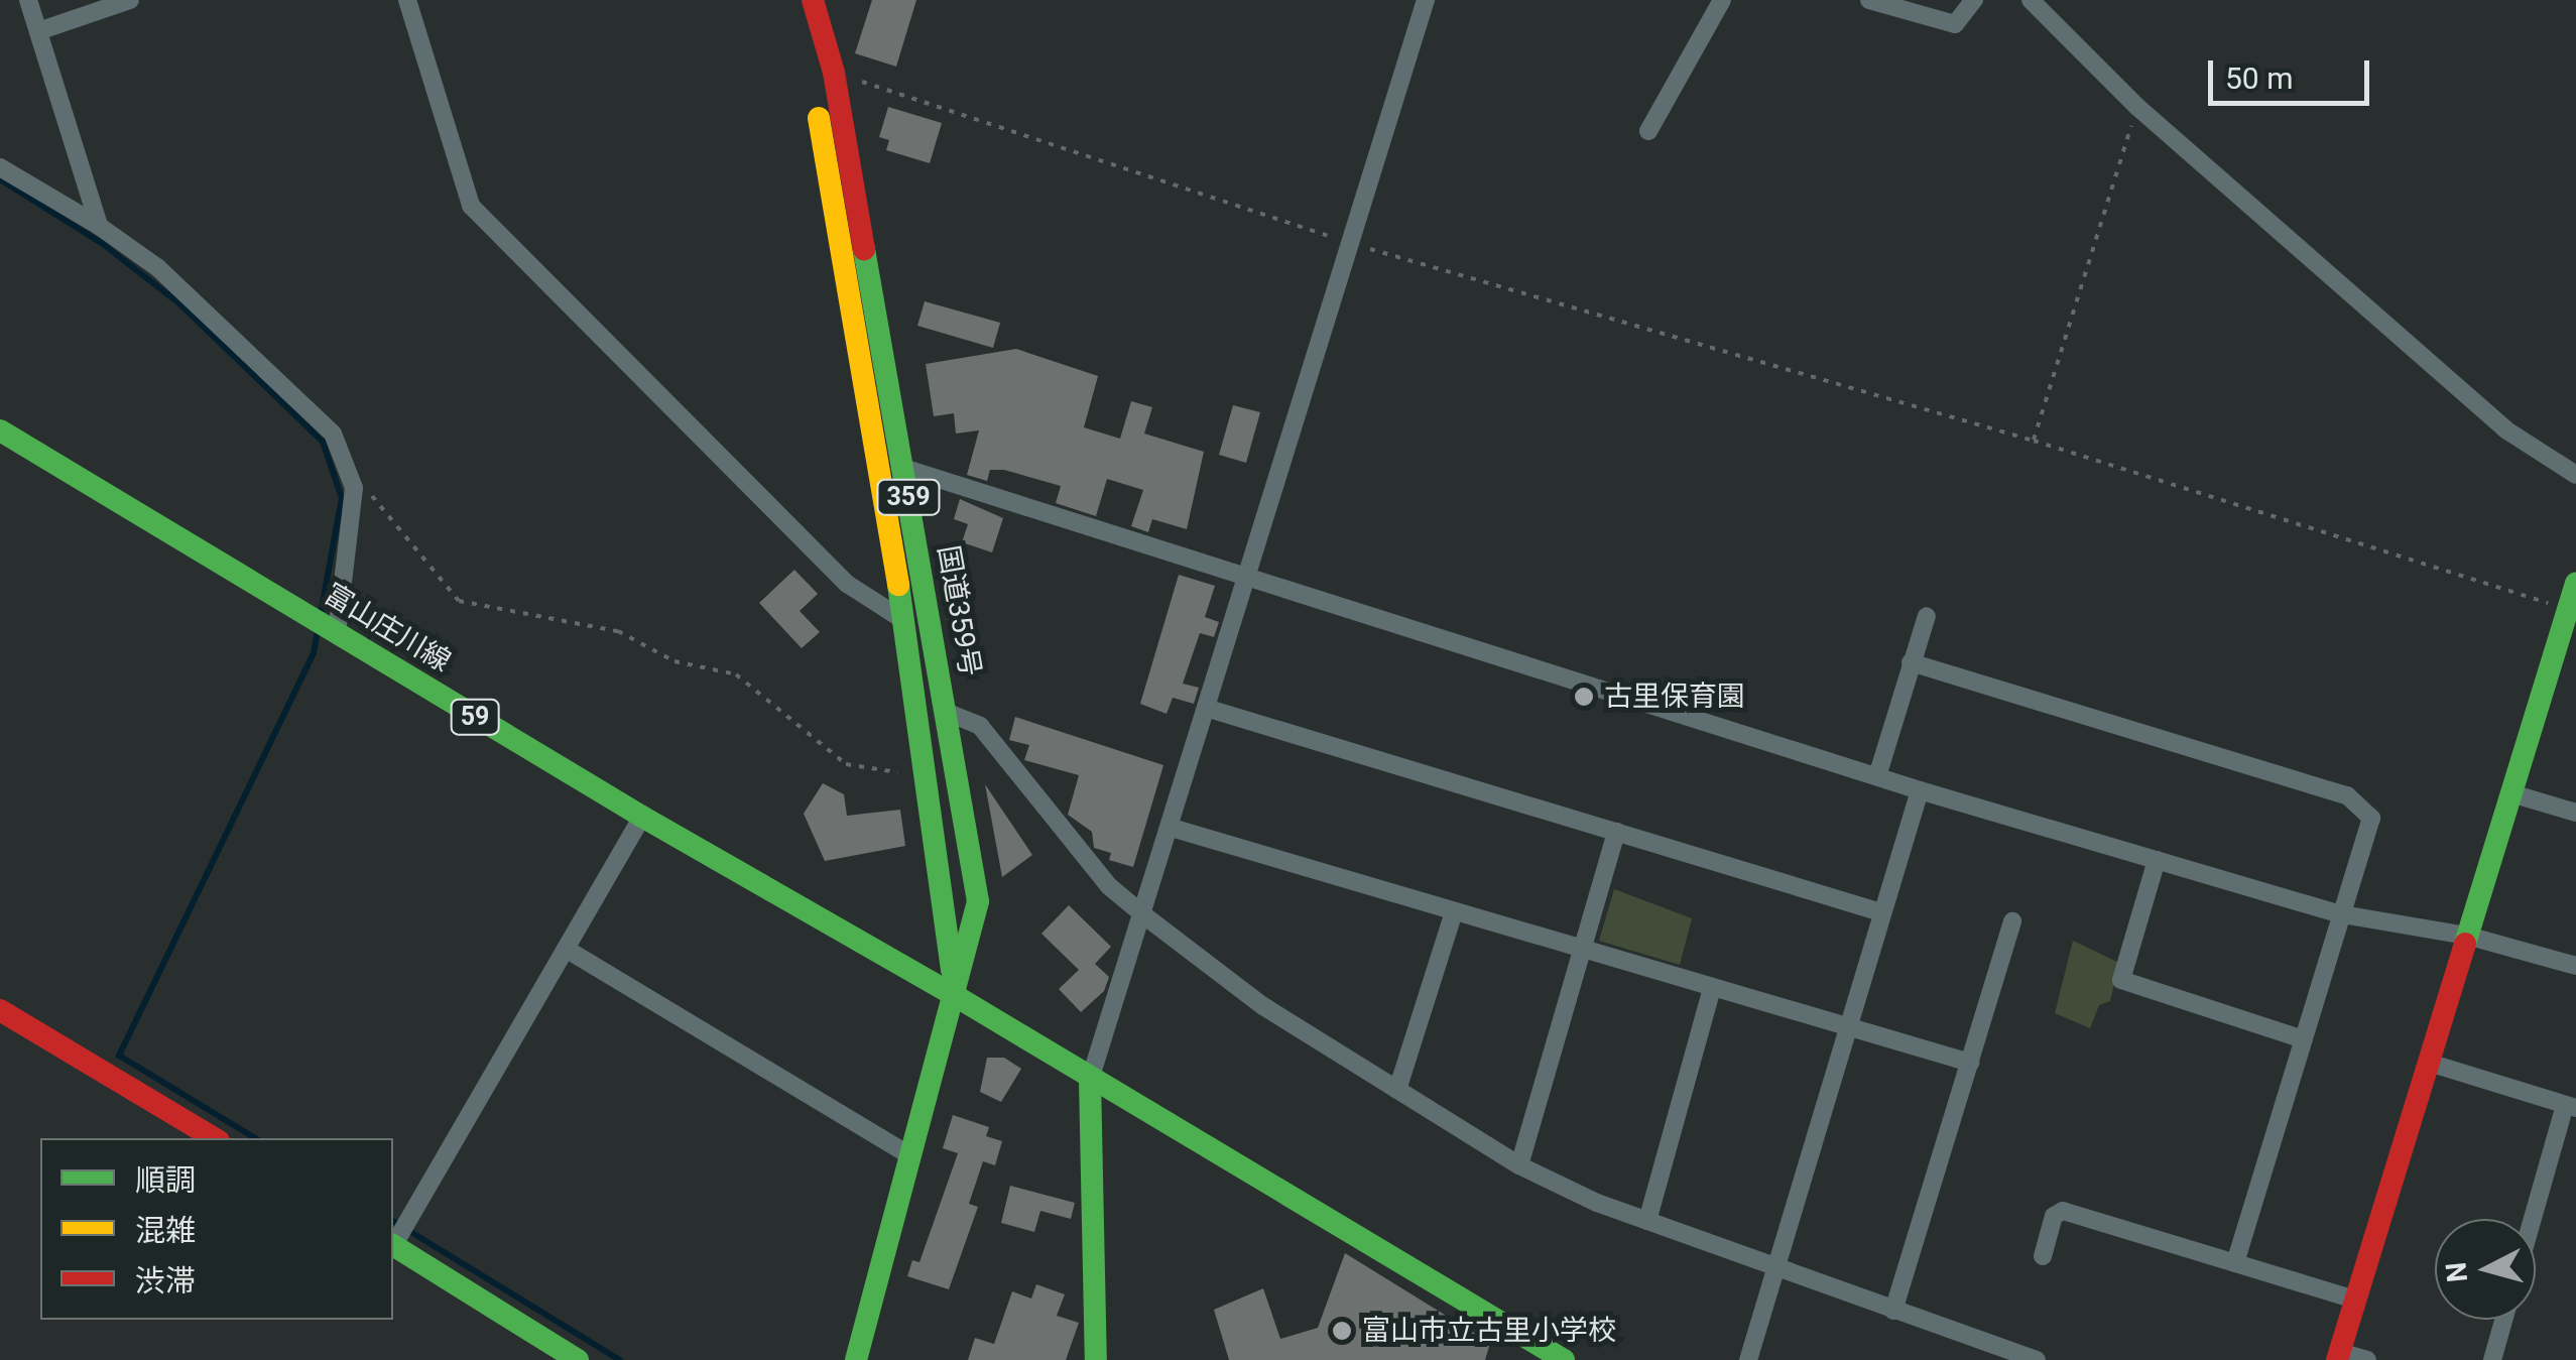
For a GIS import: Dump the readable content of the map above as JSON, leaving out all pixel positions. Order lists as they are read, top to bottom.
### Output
{
  "streets": {
    "main road": [
      "359",
      "国道359号",
      "富山庄川線",
      "59"
    ]
  },
  "crossings": [
    ["国道359号", "富山庄川線"]
  ],
  "places": ["古里保育園", "富山市立古里小学校"],
  "legend": ["順調", "混雑", "渋滞"],
  "scale_bar": "50 m",
  "north": "left"
}
